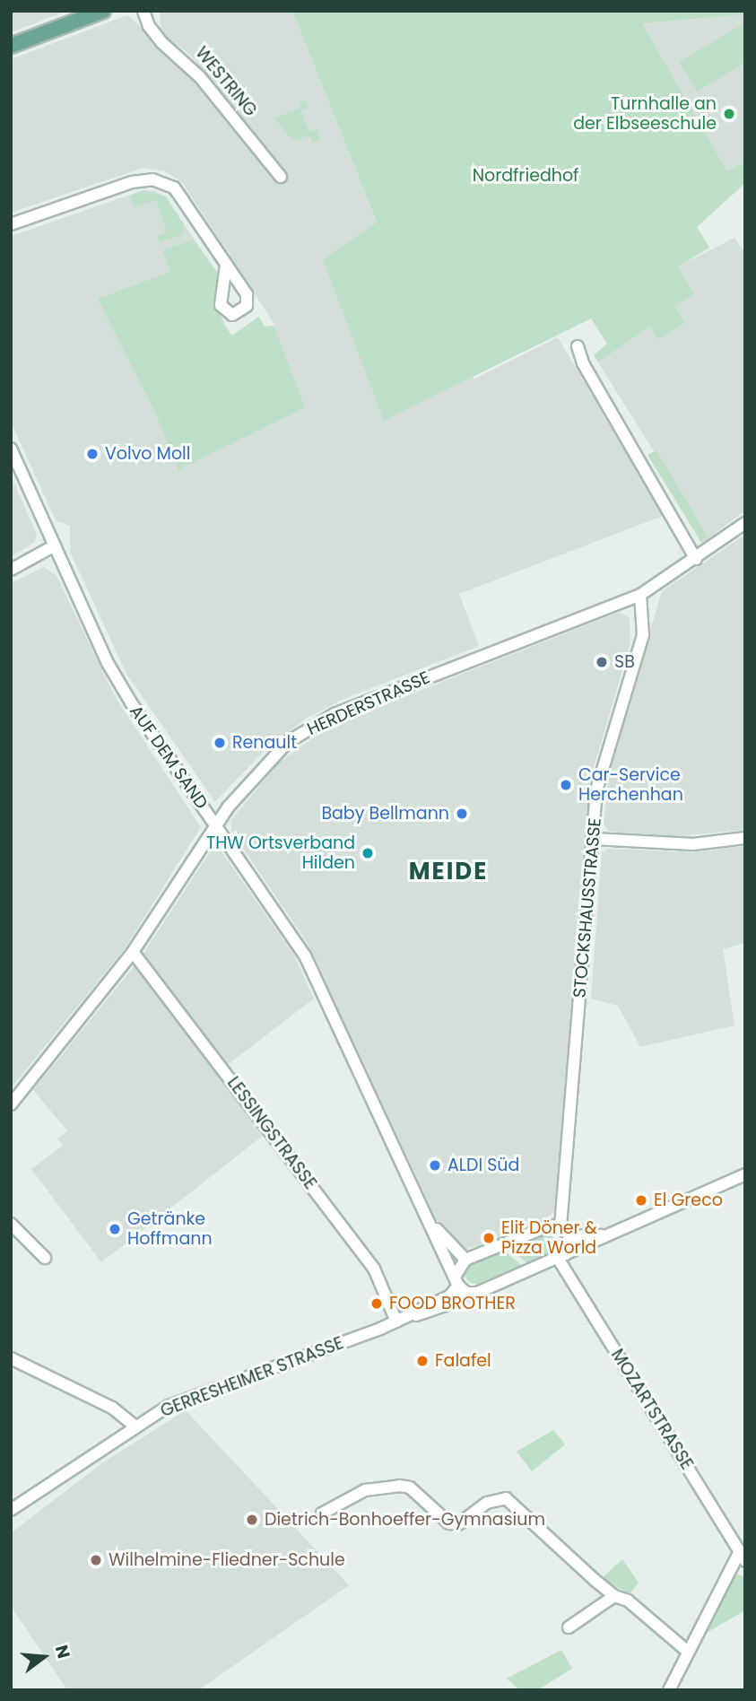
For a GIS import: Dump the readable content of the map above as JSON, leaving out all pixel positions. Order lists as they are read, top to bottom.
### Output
{
  "streets": {
    "street": [
      "WESTRING",
      "HERDERSTRASSE",
      "AUF DEM SAND",
      "STOCKSHAUSSTRASSE",
      "LESSINGSTRASSE",
      "GERRESHEIMER STRASSE",
      "MOZARTSTRASSE"
    ]
  },
  "crossings": [
    ["HERDERSTRASSE", "AUF DEM SAND"],
    ["HERDERSTRASSE", "STOCKSHAUSSTRASSE"],
    ["HERDERSTRASSE", "LESSINGSTRASSE"],
    ["AUF DEM SAND", "GERRESHEIMER STRASSE"],
    ["LESSINGSTRASSE", "GERRESHEIMER STRASSE"],
    ["GERRESHEIMER STRASSE", "MOZARTSTRASSE"]
  ],
  "districts": ["MEIDE"],
  "parks": ["Nordfriedhof"],
  "places": [
    "Turnhalle an der Elbseeschule",
    "Volvo Moll",
    "SB",
    "Renault",
    "Car-Service Herchenhan",
    "Baby Bellmann",
    "THW Ortsverband Hilden",
    "ALDI Süd",
    "El Greco",
    "Getränke Hoffmann",
    "Elit Döner & Pizza World",
    "FOOD BROTHER",
    "Falafel",
    "Dietrich-Bonhoeffer-Gymnasium",
    "Wilhelmine-Fliedner-Schule"
  ],
  "north": "right"
}
